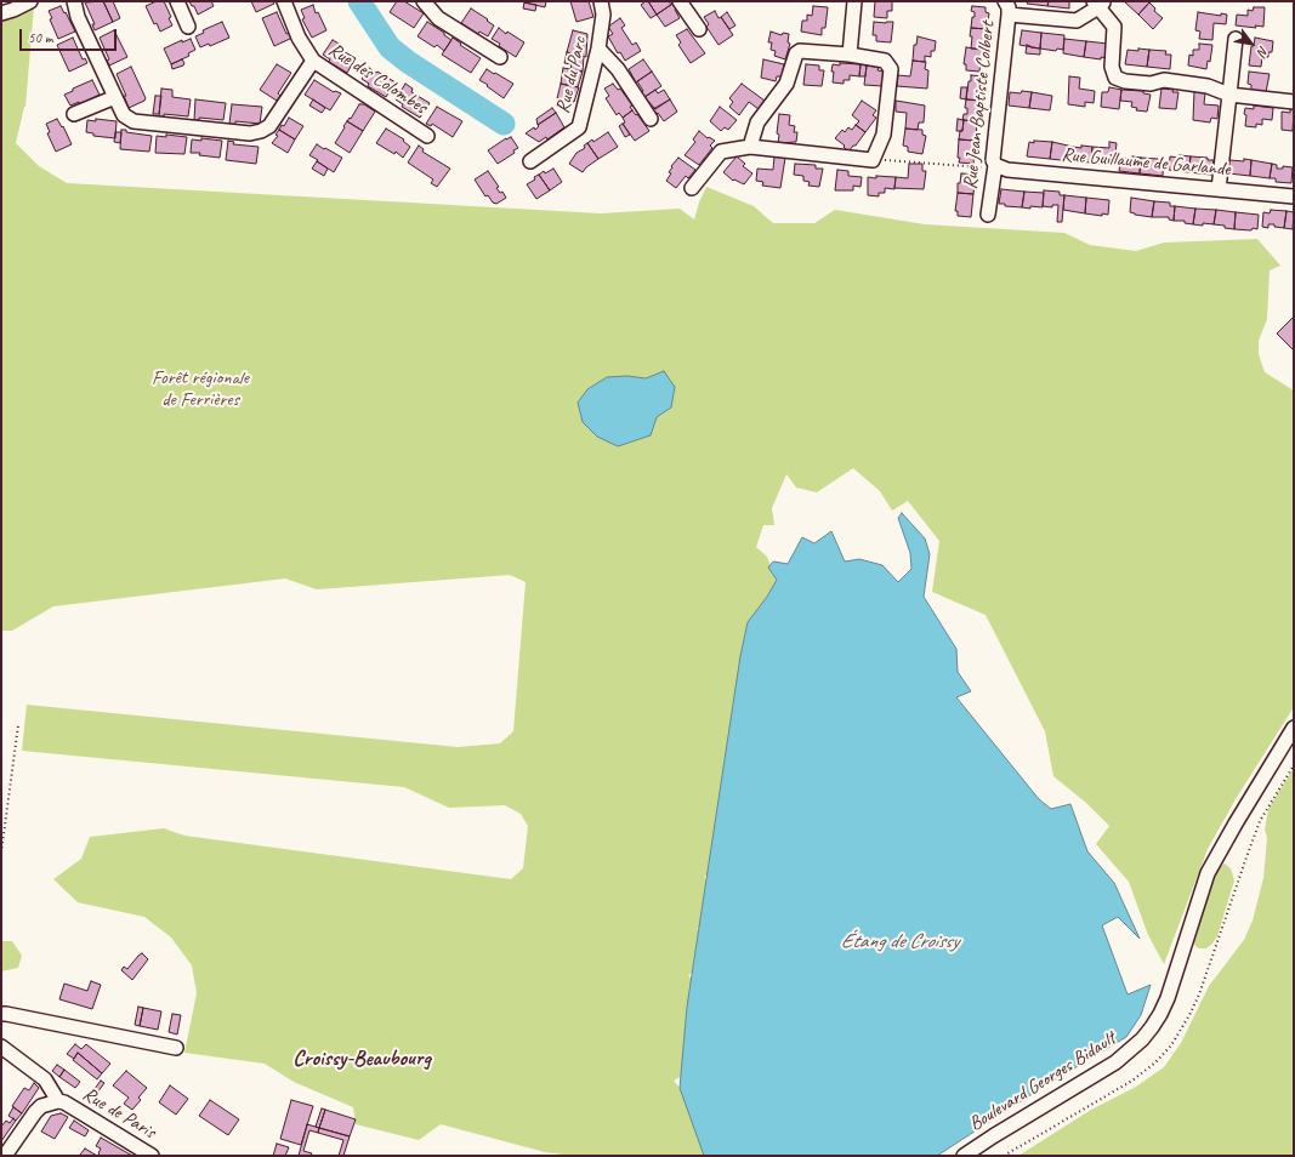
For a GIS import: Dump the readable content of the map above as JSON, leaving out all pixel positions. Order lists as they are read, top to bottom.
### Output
{
  "streets": {
    "street": [
      "Rue du Parc",
      "Rue des Colombes",
      "Rue Jean Baptiste Colbert",
      "Rue Guillaume de Garlande",
      "Boulevard Georges Bidault",
      "Rue de Paris"
    ]
  },
  "crossings": [
    ["Rue Jean Baptiste Colbert", "Rue Guillaume de Garlande"]
  ],
  "districts": ["Croissy-Beaubourg"],
  "water": ["Étang de Croissy"],
  "parks": ["Forêt régionale de Ferrières"],
  "scale_bar": "50 m",
  "north": "bottom right"
}
